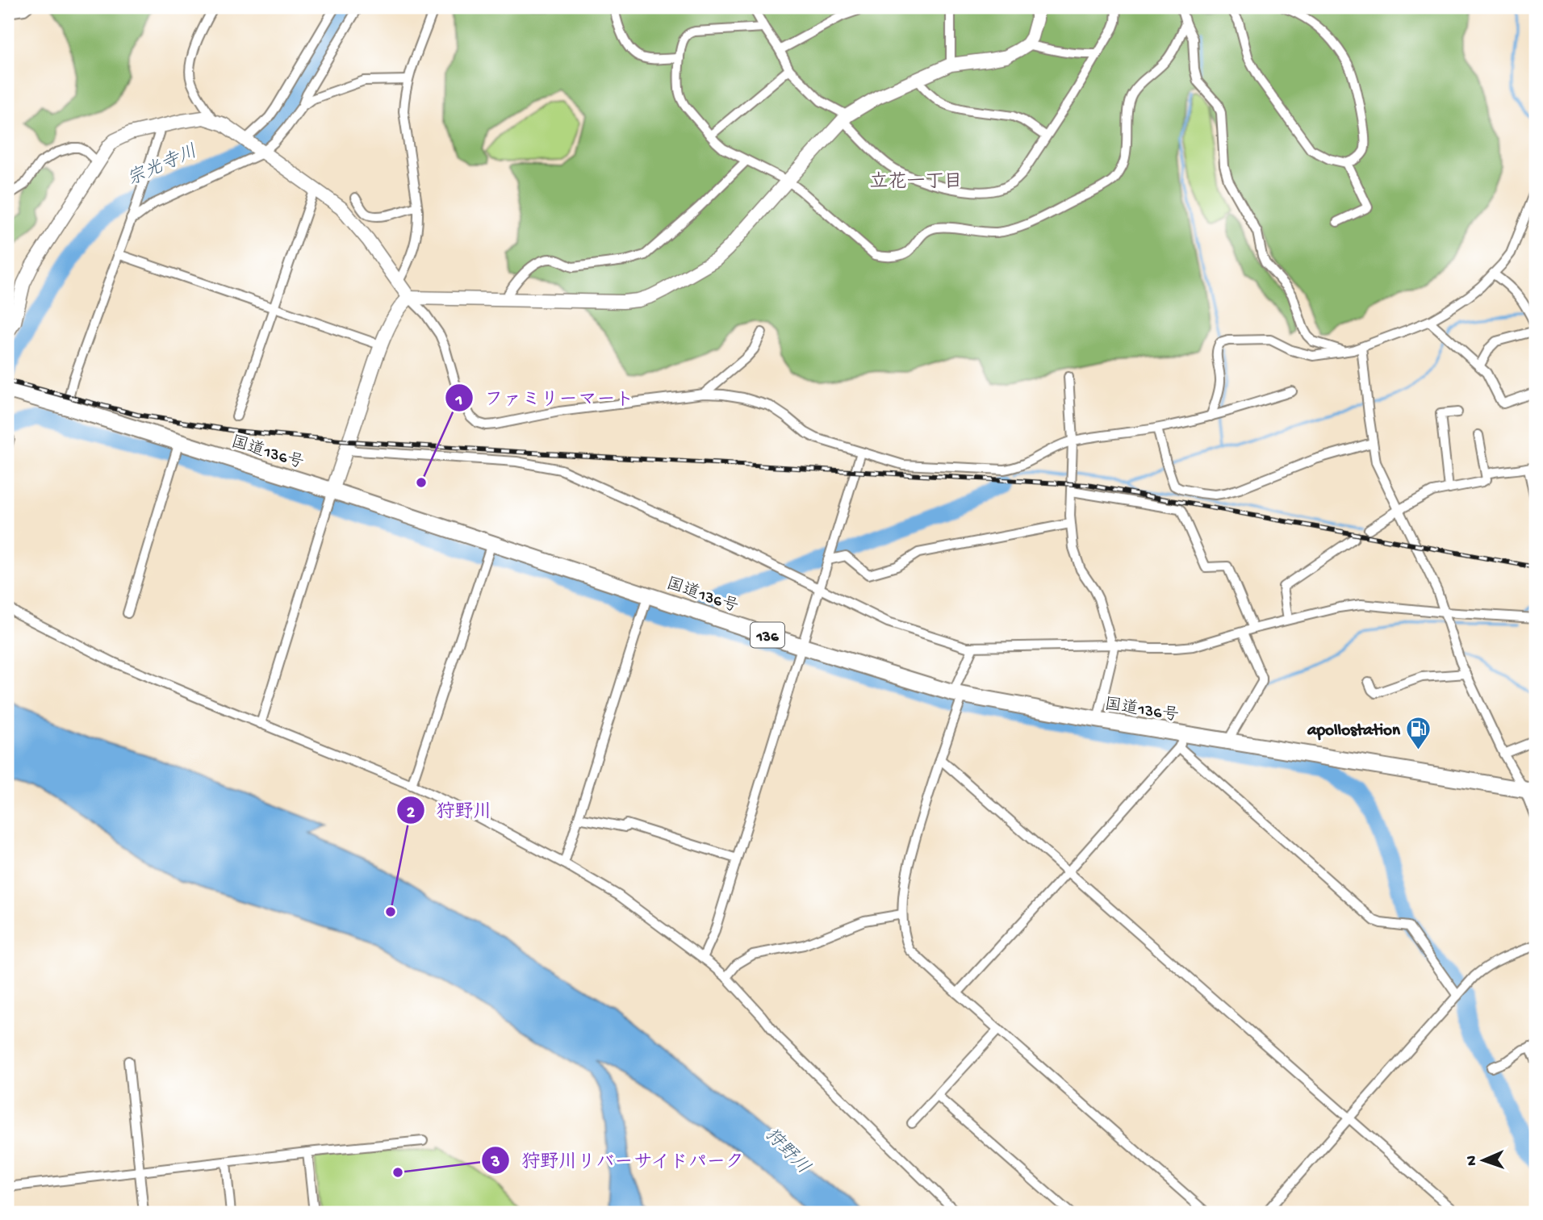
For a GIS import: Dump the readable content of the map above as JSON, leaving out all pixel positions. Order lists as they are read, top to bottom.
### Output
{
  "streets": {
    "highway": ["国道136号", "136"]
  },
  "districts": ["立花一丁目"],
  "water": ["宗光寺川", "狩野川"],
  "places": {
    "other": ["ファミリーマート", "狩野川", "狩野川リバーサイドパーク"],
    "fuel station": ["apollostation"]
  },
  "north": "left"
}
